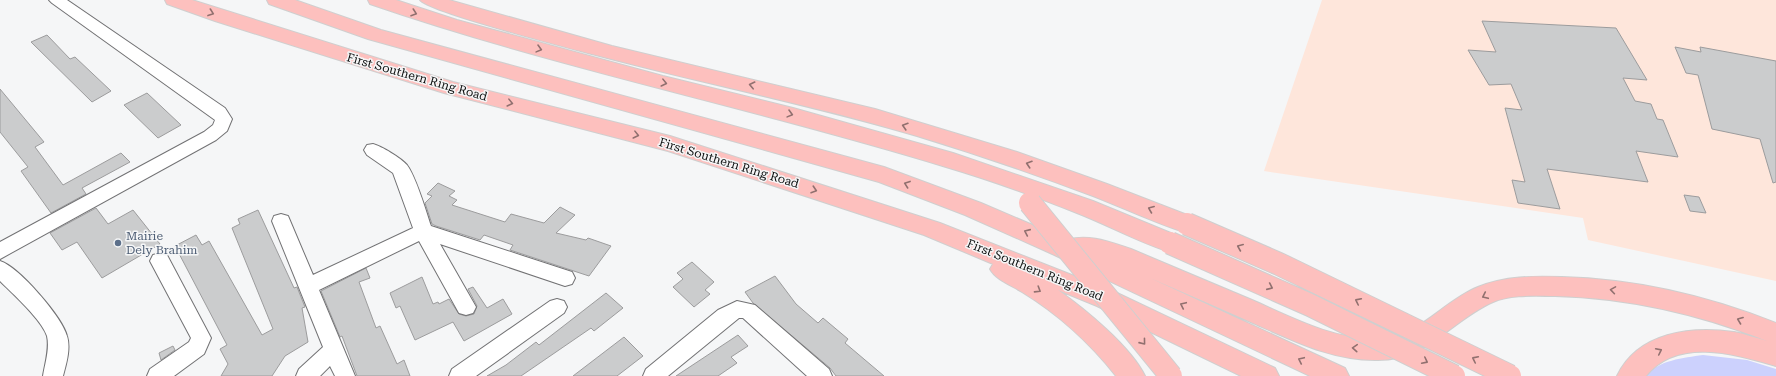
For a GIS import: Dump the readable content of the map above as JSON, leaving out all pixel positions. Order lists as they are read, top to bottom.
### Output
{
  "streets": {
    "highway": ["First Southern Ring Road"]
  },
  "places": ["Mairie Dely Brahim"]
}
